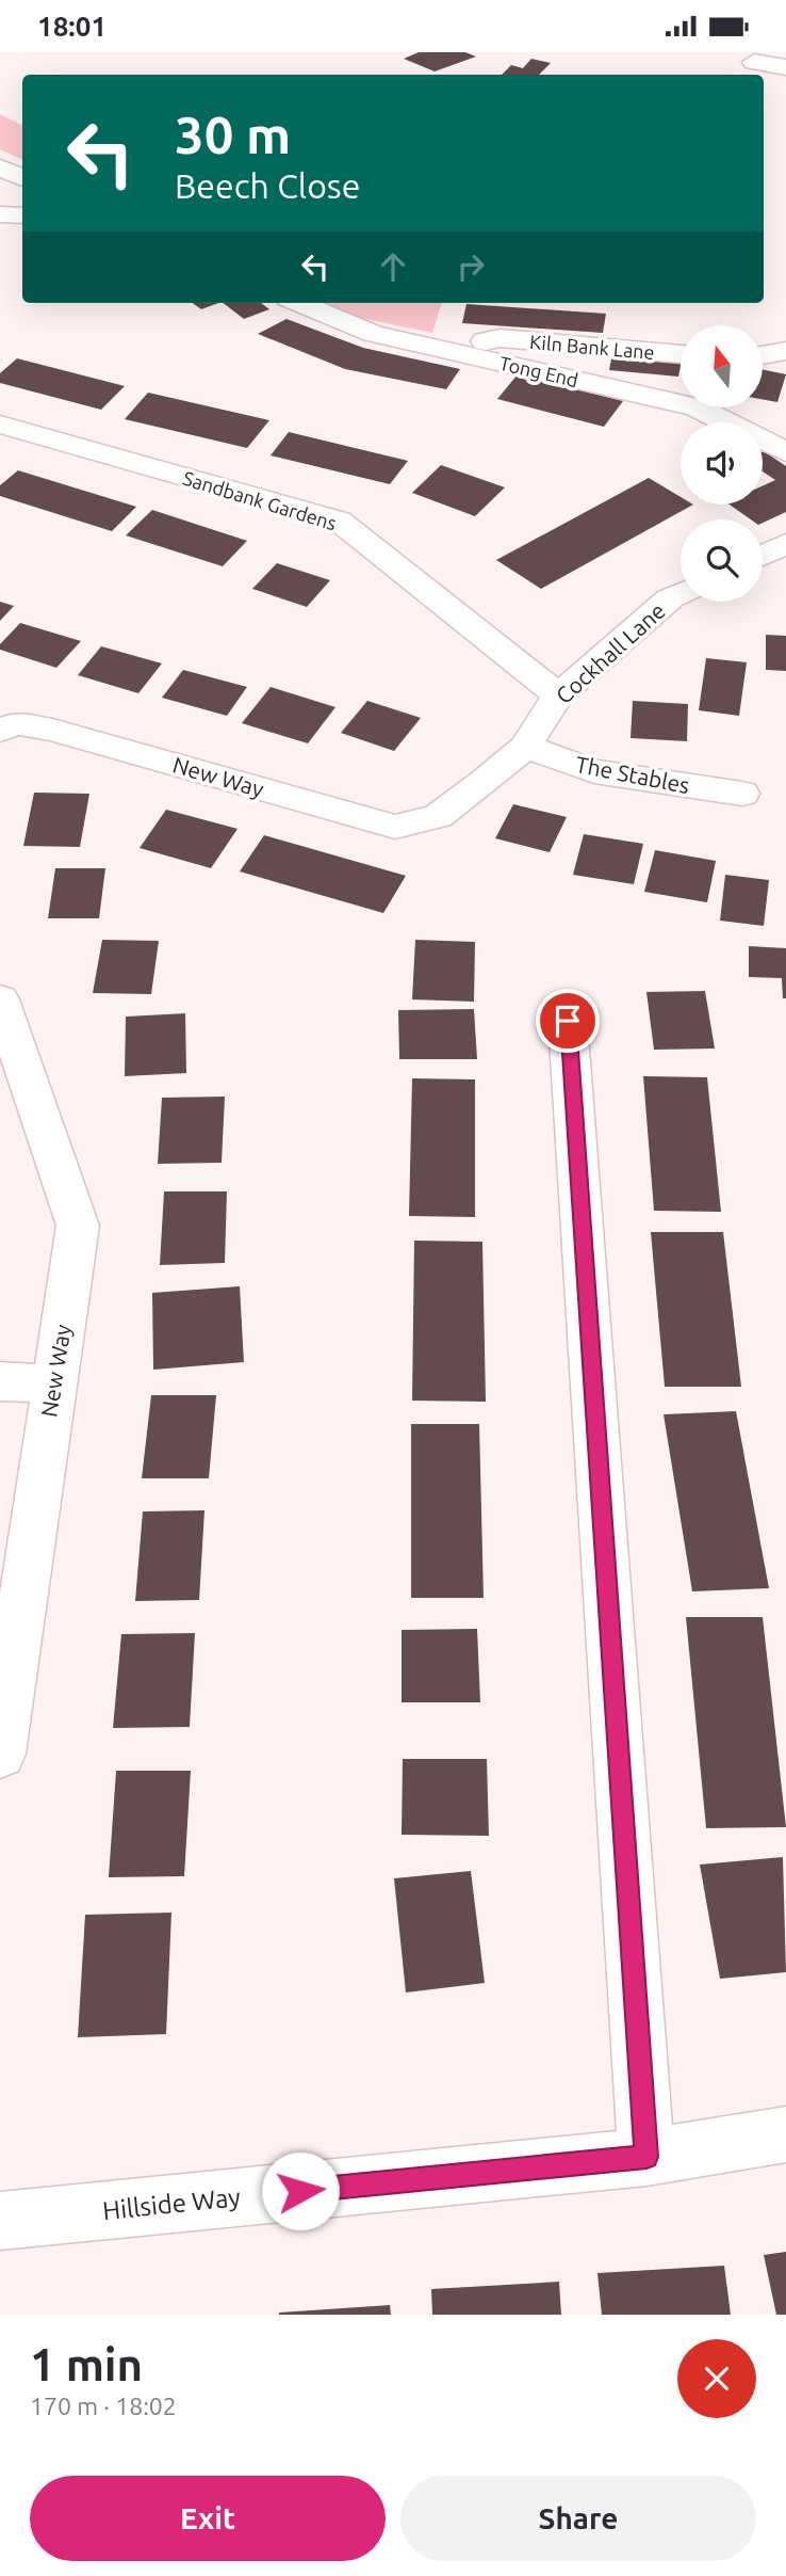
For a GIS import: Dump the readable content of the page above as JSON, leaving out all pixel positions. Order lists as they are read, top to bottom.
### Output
{
  "streets": {
    "street": [
      "Kiln Bank Lane",
      "Tong End",
      "Sandbank Gardens",
      "Cockhall Lane",
      "The Stables",
      "New Way",
      "Hillside Way"
    ]
  },
  "crossings": [
    ["Kiln Bank Lane", "Tong End"],
    ["Sandbank Gardens", "Cockhall Lane"],
    ["Cockhall Lane", "The Stables"],
    ["Cockhall Lane", "New Way"]
  ],
  "north": "top",
  "page": {
    "status": "18:01",
    "turn": ["30 m", "Beech Close"],
    "heading": ["1 min", "170 m · 18:02"],
    "buttons": ["Exit", "Share"]
  }
}
